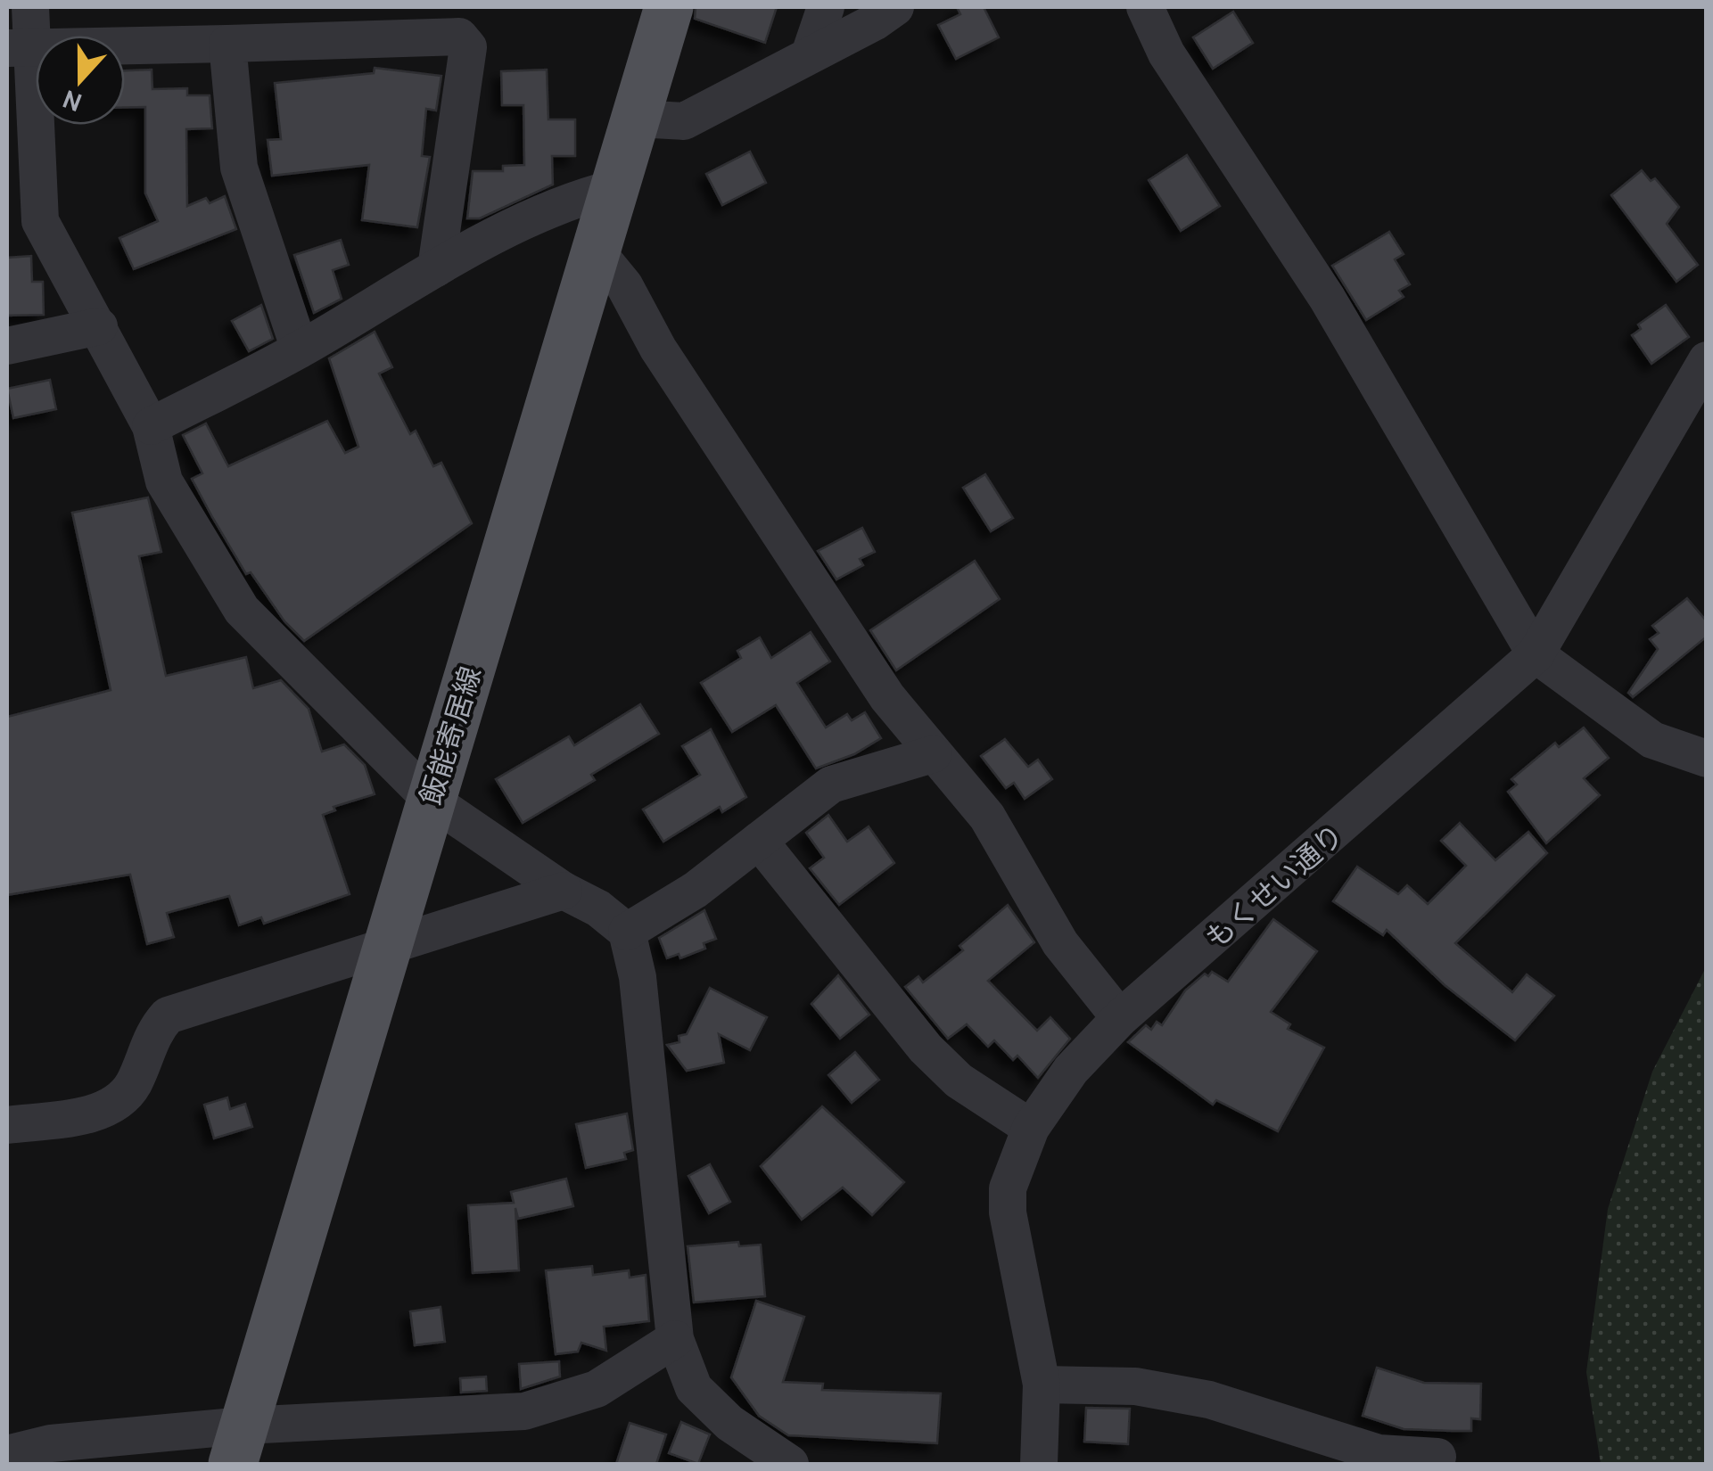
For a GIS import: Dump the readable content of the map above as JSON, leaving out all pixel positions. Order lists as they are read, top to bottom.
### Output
{
  "streets": {
    "main road": ["飯能寄居線"],
    "street": ["もくせい通り"]
  },
  "north": "bottom"
}
